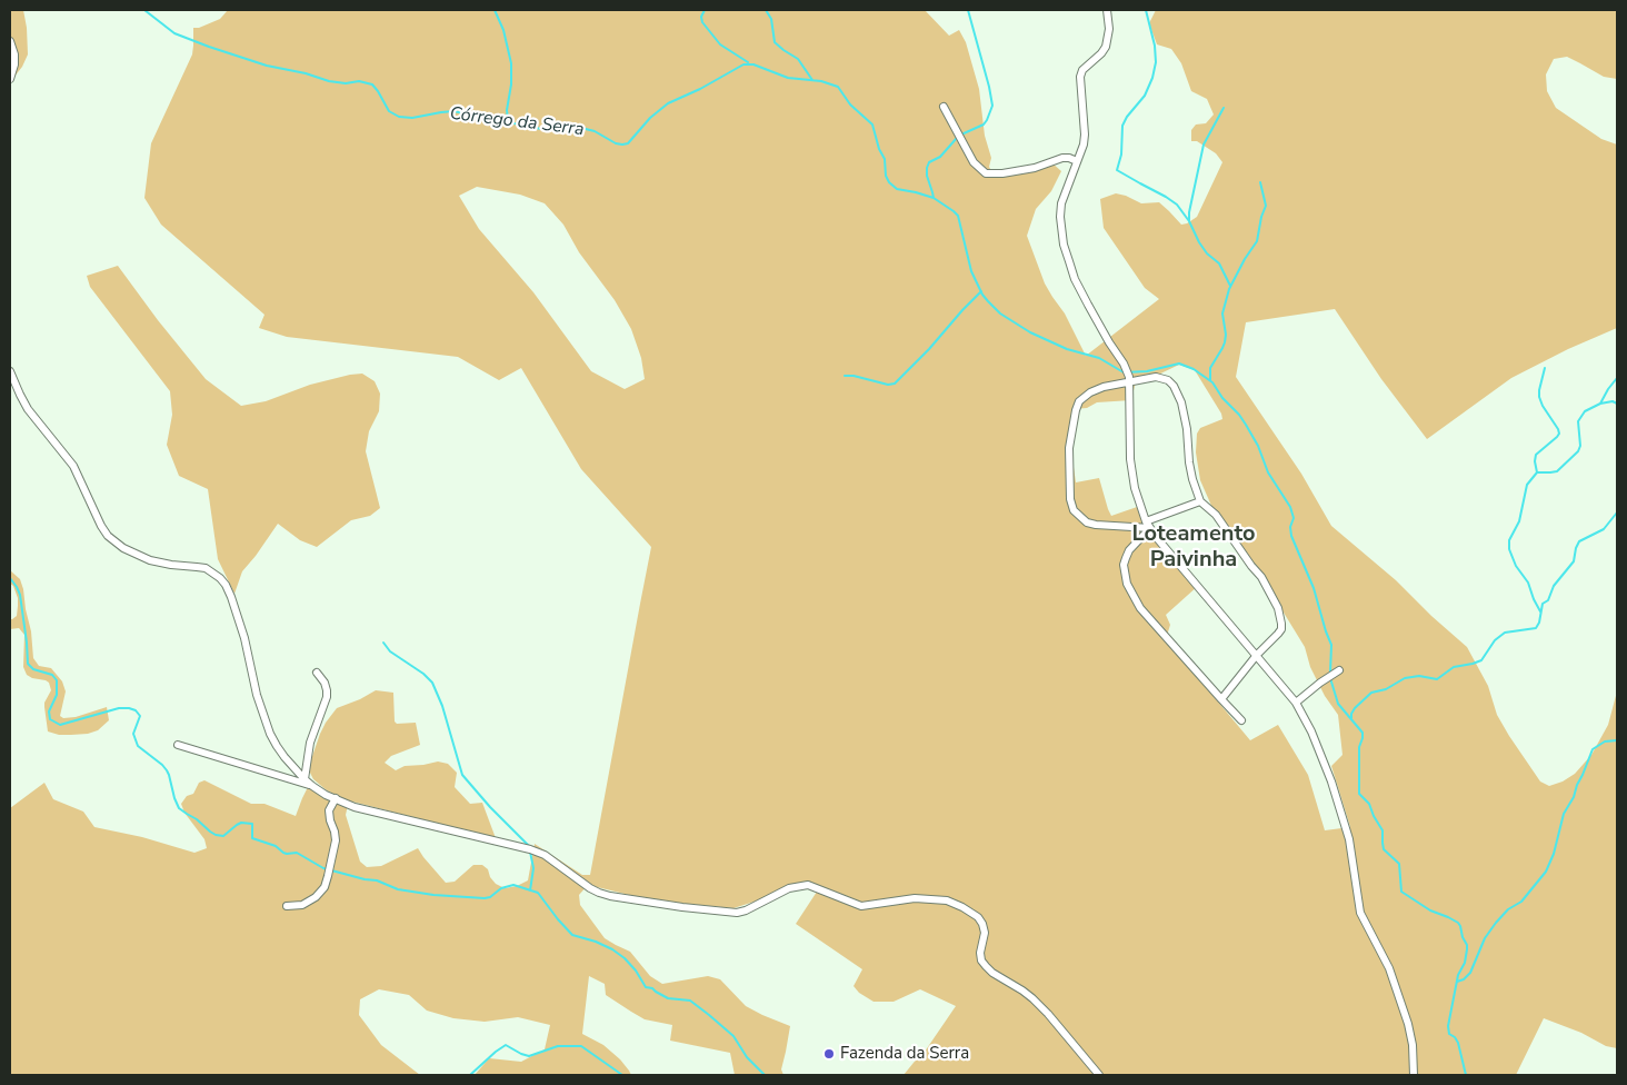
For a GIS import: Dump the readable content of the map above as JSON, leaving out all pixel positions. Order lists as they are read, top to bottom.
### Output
{
  "districts": ["Loteamento Paivinha"],
  "water": ["Córrego da Serra"],
  "places": ["Fazenda da Serra"]
}
